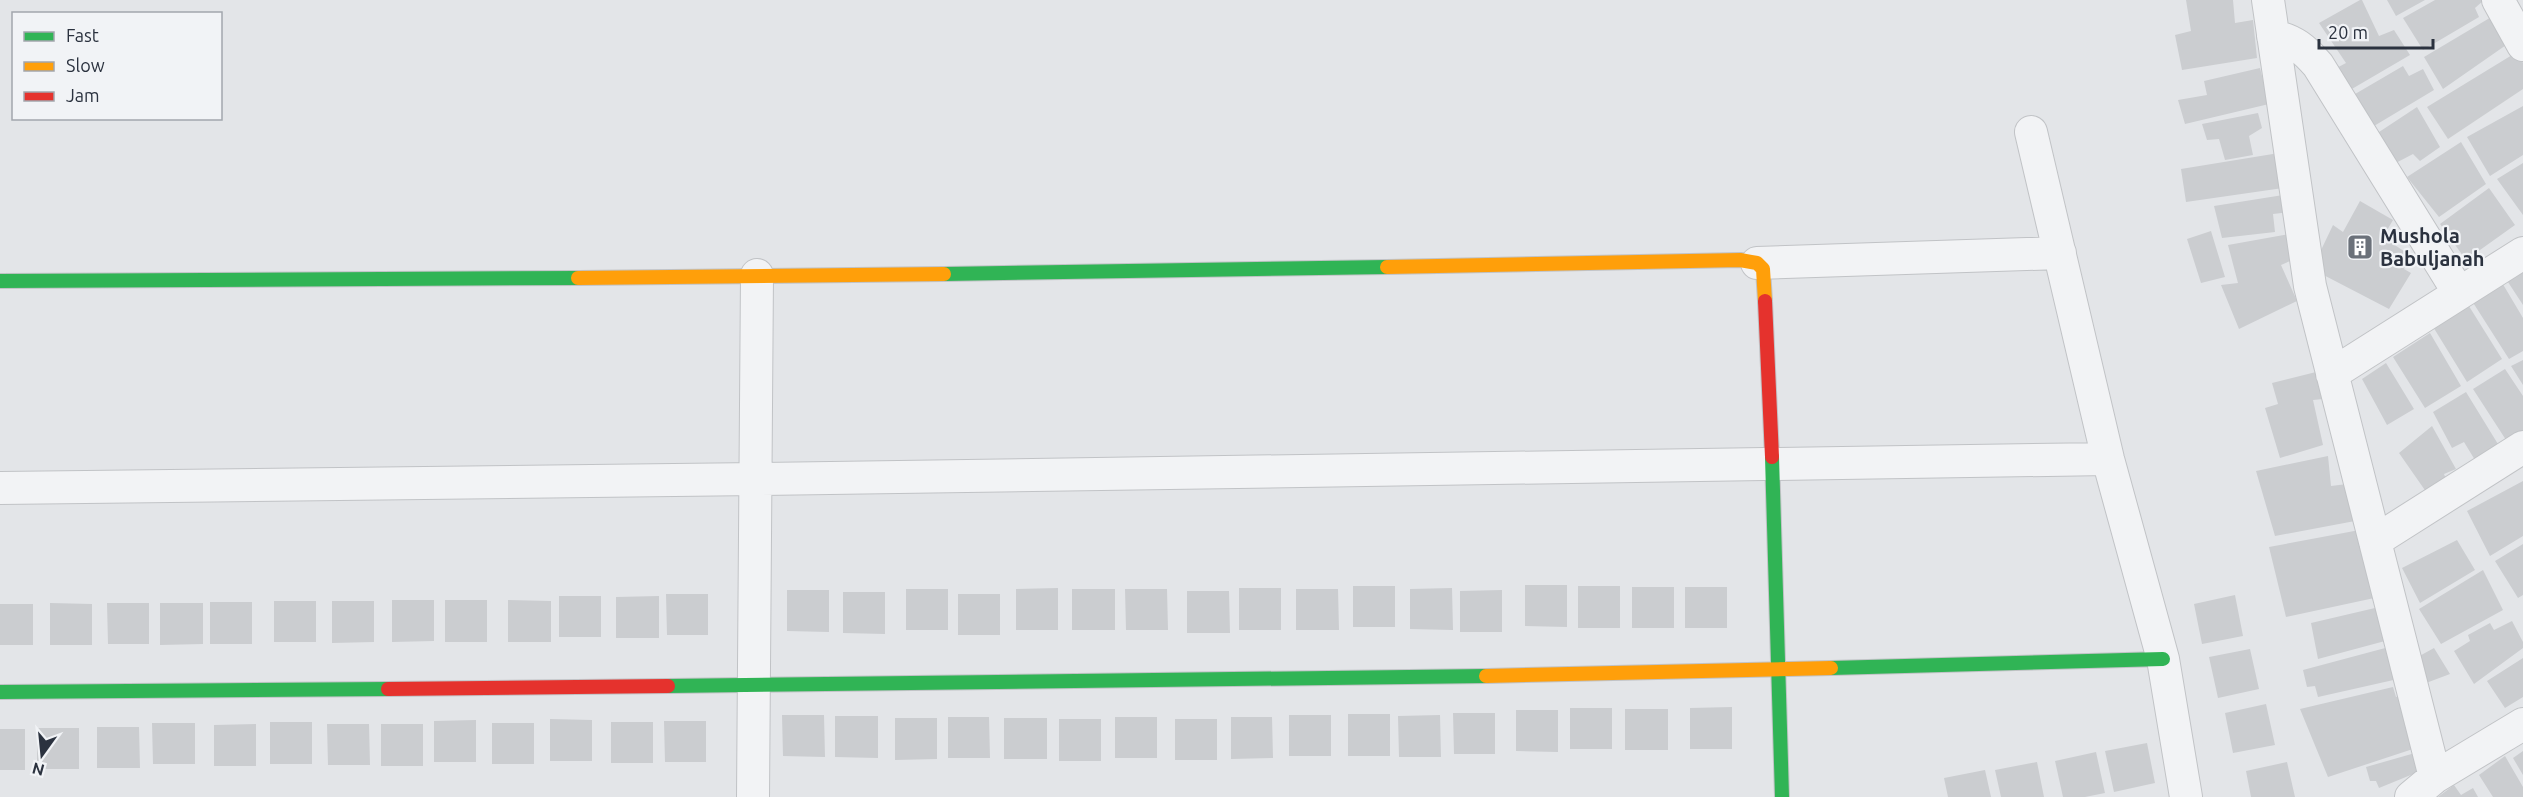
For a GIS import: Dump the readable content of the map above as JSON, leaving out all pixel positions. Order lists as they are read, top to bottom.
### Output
{
  "places": {
    "building": ["Mushola Babuljanah"]
  },
  "legend": ["Fast", "Slow", "Jam"],
  "scale_bar": "20 m",
  "north": "bottom"
}
